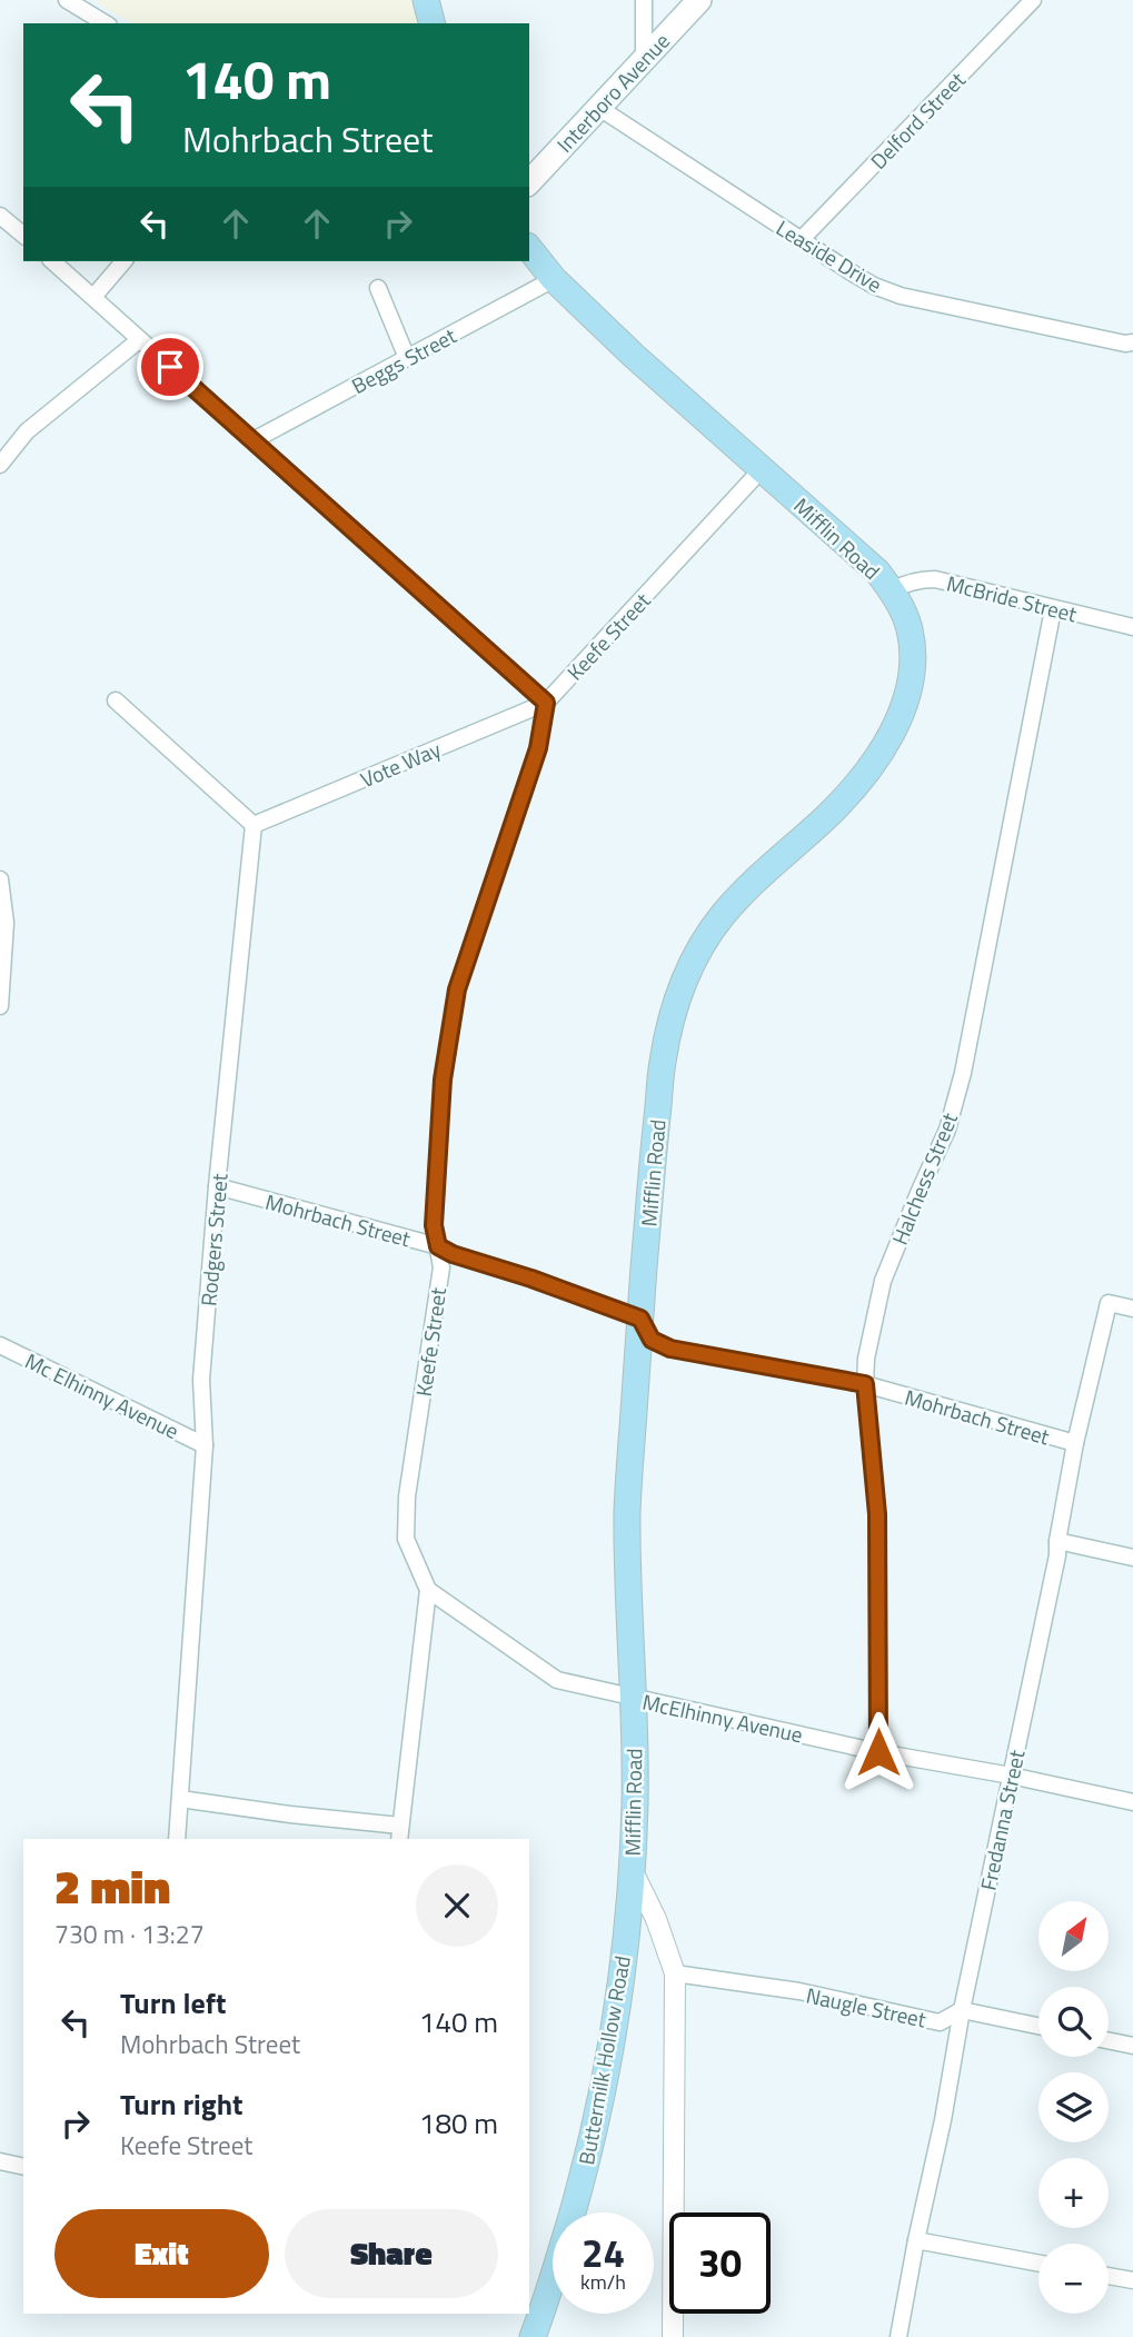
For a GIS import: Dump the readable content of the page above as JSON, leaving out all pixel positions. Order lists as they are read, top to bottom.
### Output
{
  "streets": {
    "main road": ["Interboro Avenue", "Mifflin Road", "Buttermilk Hollow Road"],
    "street": [
      "Delford Street",
      "Leaside Drive",
      "Beggs Street",
      "McBride Street",
      "Keefe Street",
      "Vote Way",
      "Halchess Street",
      "Mohrbach Street",
      "Rodgers Street",
      "Mc Elhinny Avenue",
      "McElhinny Avenue",
      "Fredanna Street",
      "Naugle Street"
    ]
  },
  "crossings": [
    ["Interboro Avenue", "Leaside Drive"],
    ["Delford Street", "Leaside Drive"],
    ["Beggs Street", "Mifflin Road"],
    ["Mifflin Road", "McBride Street"],
    ["Mifflin Road", "Keefe Street"],
    ["Mifflin Road", "Mohrbach Street"],
    ["Mifflin Road", "McElhinny Avenue"],
    ["Mifflin Road", "Naugle Street"],
    ["Mifflin Road", "Buttermilk Hollow Road"],
    ["McBride Street", "Halchess Street"],
    ["Keefe Street", "Vote Way"],
    ["Keefe Street", "Mohrbach Street"],
    ["Keefe Street", "McElhinny Avenue"],
    ["Vote Way", "Rodgers Street"],
    ["Halchess Street", "Mohrbach Street"],
    ["Halchess Street", "McElhinny Avenue"],
    ["Mohrbach Street", "Rodgers Street"],
    ["Mohrbach Street", "Fredanna Street"],
    ["Rodgers Street", "Mc Elhinny Avenue"],
    ["McElhinny Avenue", "Fredanna Street"],
    ["Fredanna Street", "Naugle Street"]
  ],
  "north": "top right",
  "page": {
    "turn": ["140 m", "Mohrbach Street"],
    "heading": ["2 min", "730 m · 13:27"],
    "map_buttons": ["+", "−"],
    "list": [
      {
        "name": "Turn left",
        "note": "Mohrbach Street",
        "value": "140 m"
      },
      {
        "name": "Turn right",
        "note": "Keefe Street",
        "value": "180 m"
      }
    ],
    "buttons": ["Exit", "Share"],
    "speed": "24 km/h",
    "limit": "30"
  }
}
